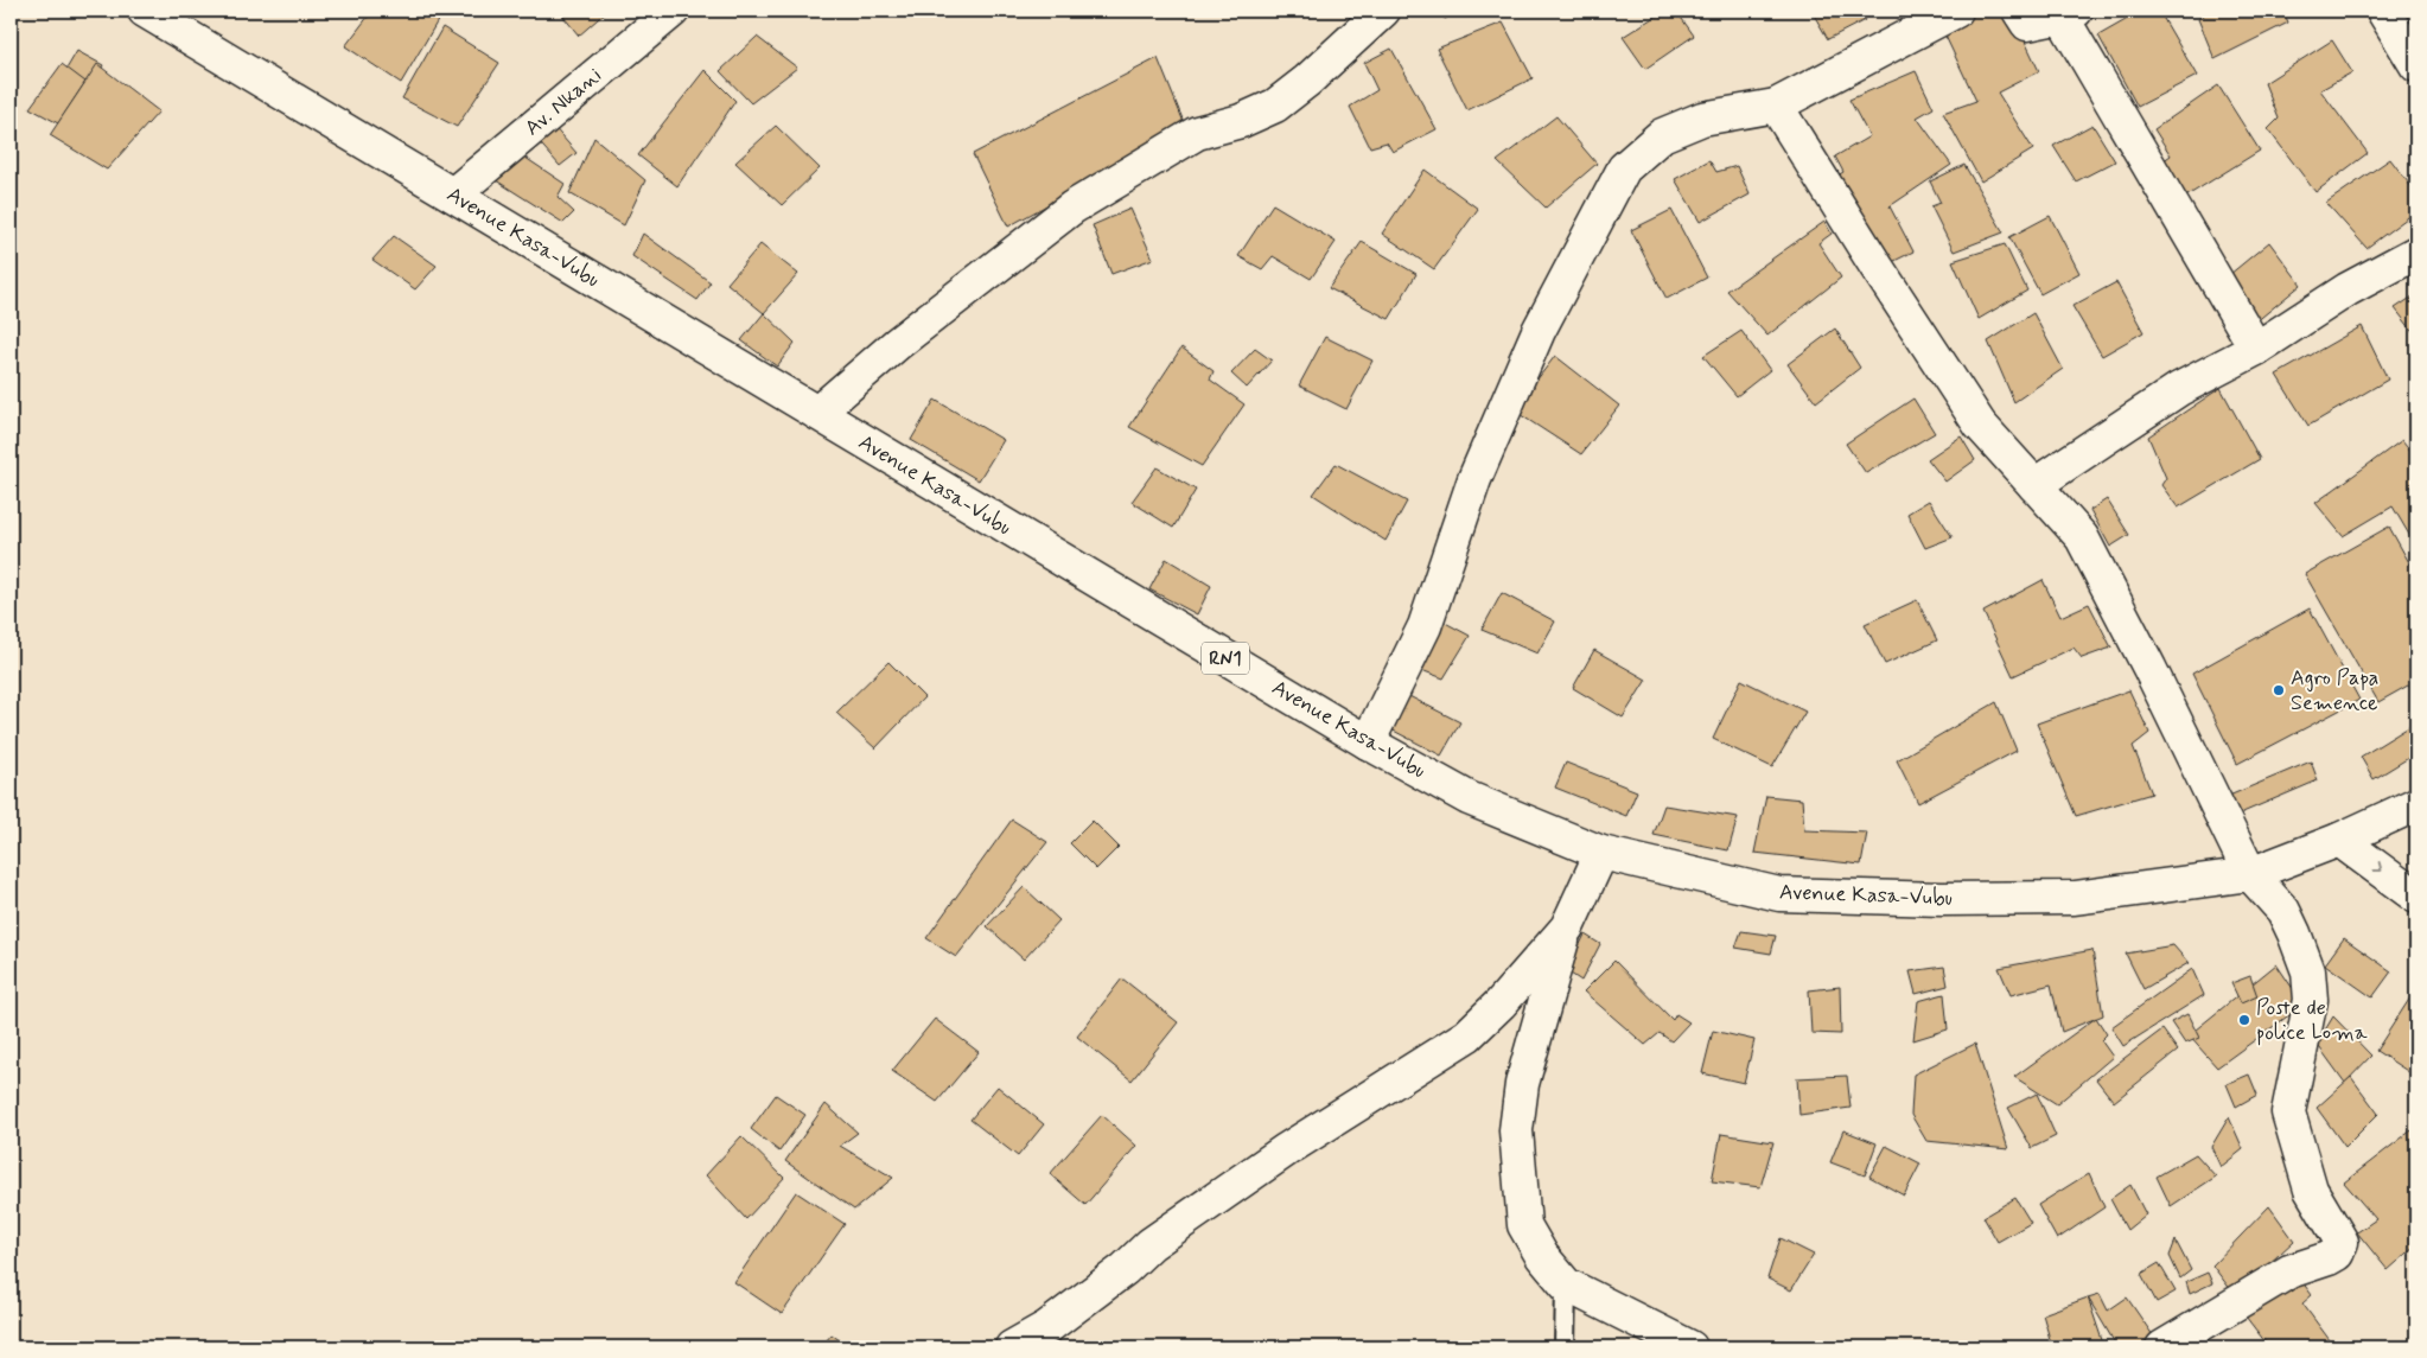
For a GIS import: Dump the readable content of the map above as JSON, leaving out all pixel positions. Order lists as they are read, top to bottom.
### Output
{
  "streets": {
    "main road": ["Av. Nkani", "Avenue Kasa-Vubu", "RN1"]
  },
  "crossings": [
    ["Av. Nkani", "Avenue Kasa-Vubu"]
  ],
  "places": ["Agro Papa Semence", "Poste de police Loma"]
}
